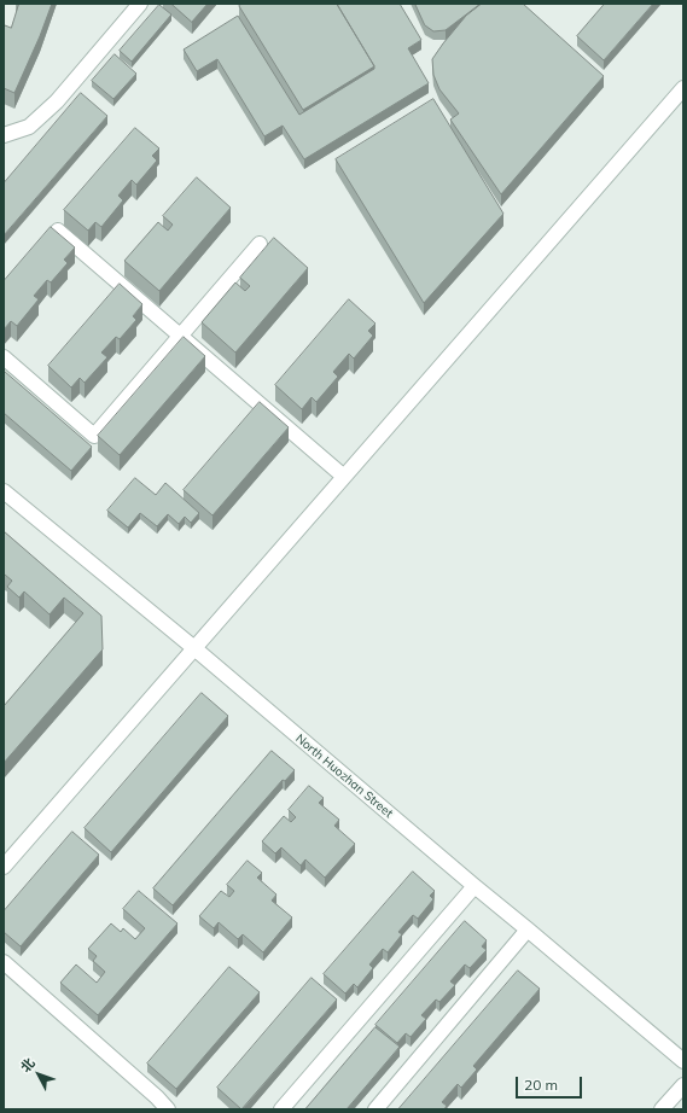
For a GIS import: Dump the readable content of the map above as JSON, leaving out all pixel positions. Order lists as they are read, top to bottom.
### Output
{
  "streets": {
    "street": ["North Huozhan Street"]
  },
  "scale_bar": "20 m",
  "north": "top left"
}
